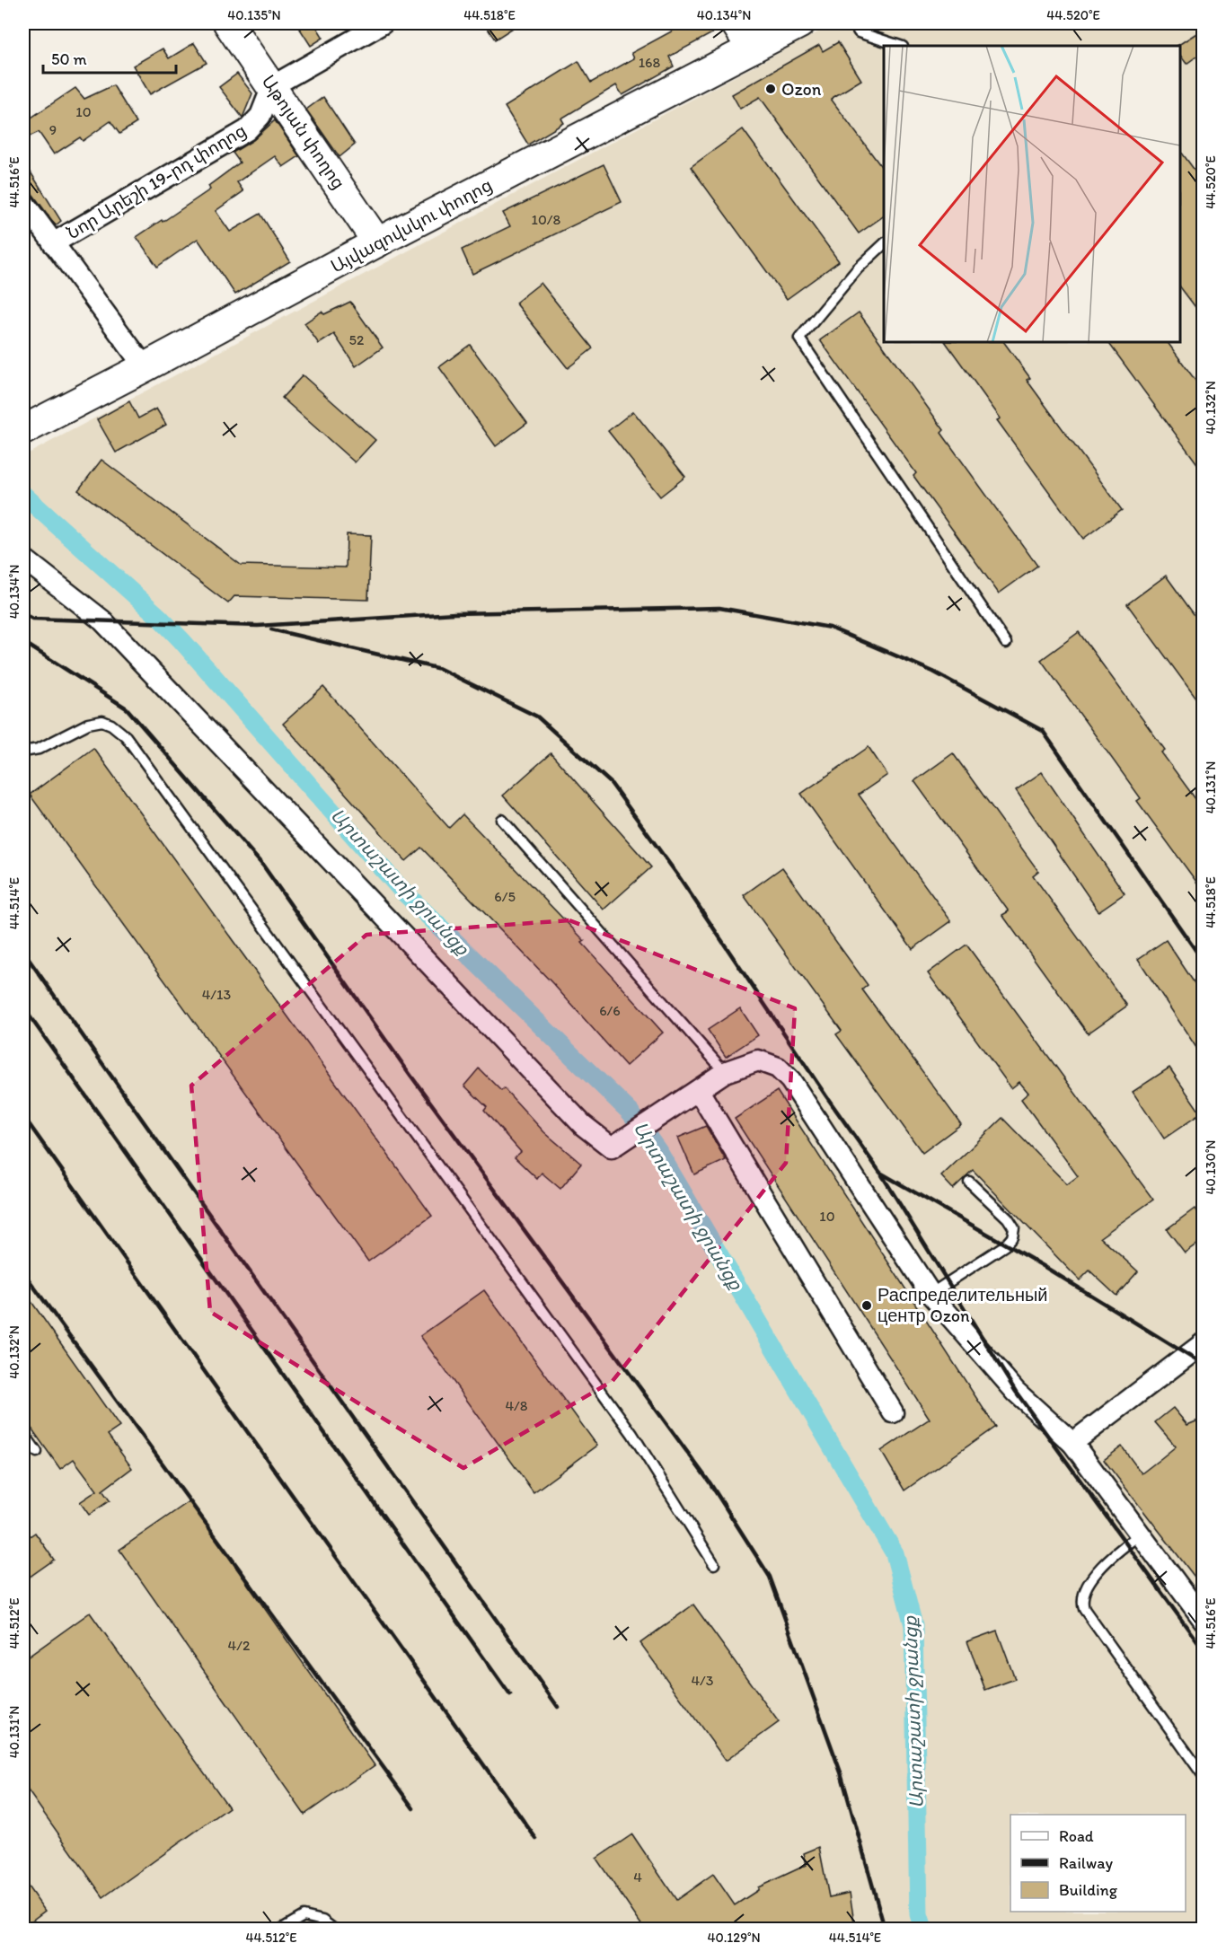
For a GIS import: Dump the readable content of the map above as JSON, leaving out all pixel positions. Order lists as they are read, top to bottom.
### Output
{
  "streets": {
    "main road": ["Աթոյան փողոց", "Այվազովսկու փողոց"],
    "street": ["Նոր Արեշի 19-րդ փողոց"]
  },
  "crossings": [
    ["Աթոյան փողոց", "Նոր Արեշի 19-րդ փողոց"],
    ["Աթոյան փողոց", "Այվազովսկու փողոց"]
  ],
  "water": ["Արտաշատի ջրանցք"],
  "places": ["Ozon", "Распределительный центр Ozon"],
  "house_numbers": [
    "168",
    "10",
    "9",
    "10/8",
    "52",
    "6/5",
    "4/13",
    "6/6",
    "10",
    "4/8",
    "4/2",
    "4/3",
    "4"
  ],
  "legend": ["Road", "Railway", "Building"],
  "scale_bar": "50 m",
  "coordinates": [
    "40.135°N",
    "44.518°E",
    "40.134°N",
    "44.520°E",
    "44.516°E",
    "40.132°N",
    "40.131°N",
    "44.514°E",
    "40.130°N",
    "44.512°E",
    "40.129°N"
  ]
}
